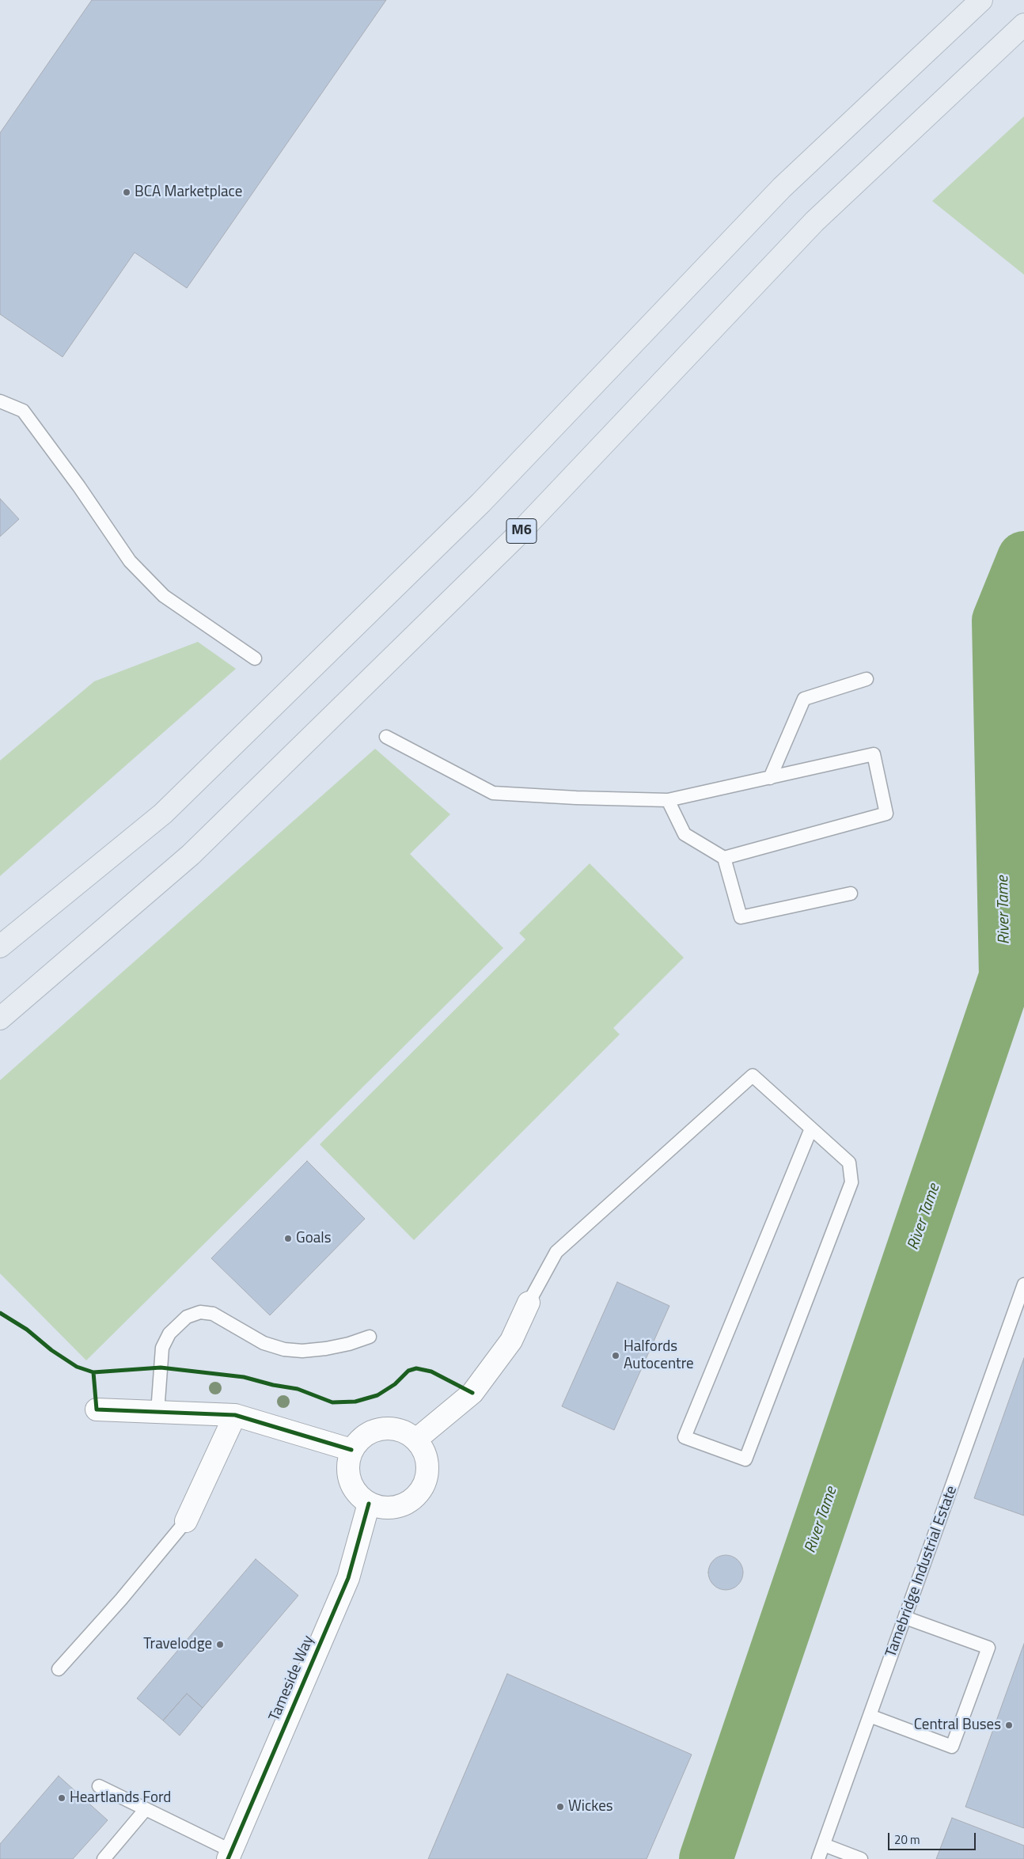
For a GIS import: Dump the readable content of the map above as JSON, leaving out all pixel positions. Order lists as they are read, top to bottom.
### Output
{
  "streets": {
    "highway": ["M6"],
    "street": ["Tameside Way"],
    "lane": ["Tamebridge Industrial Estate"]
  },
  "water": ["River Tame"],
  "places": [
    "BCA Marketplace",
    "Goals",
    "Halfords Autocentre",
    "Travelodge",
    "Central Buses",
    "Heartlands Ford",
    "Wickes"
  ],
  "scale_bar": "20 m"
}
